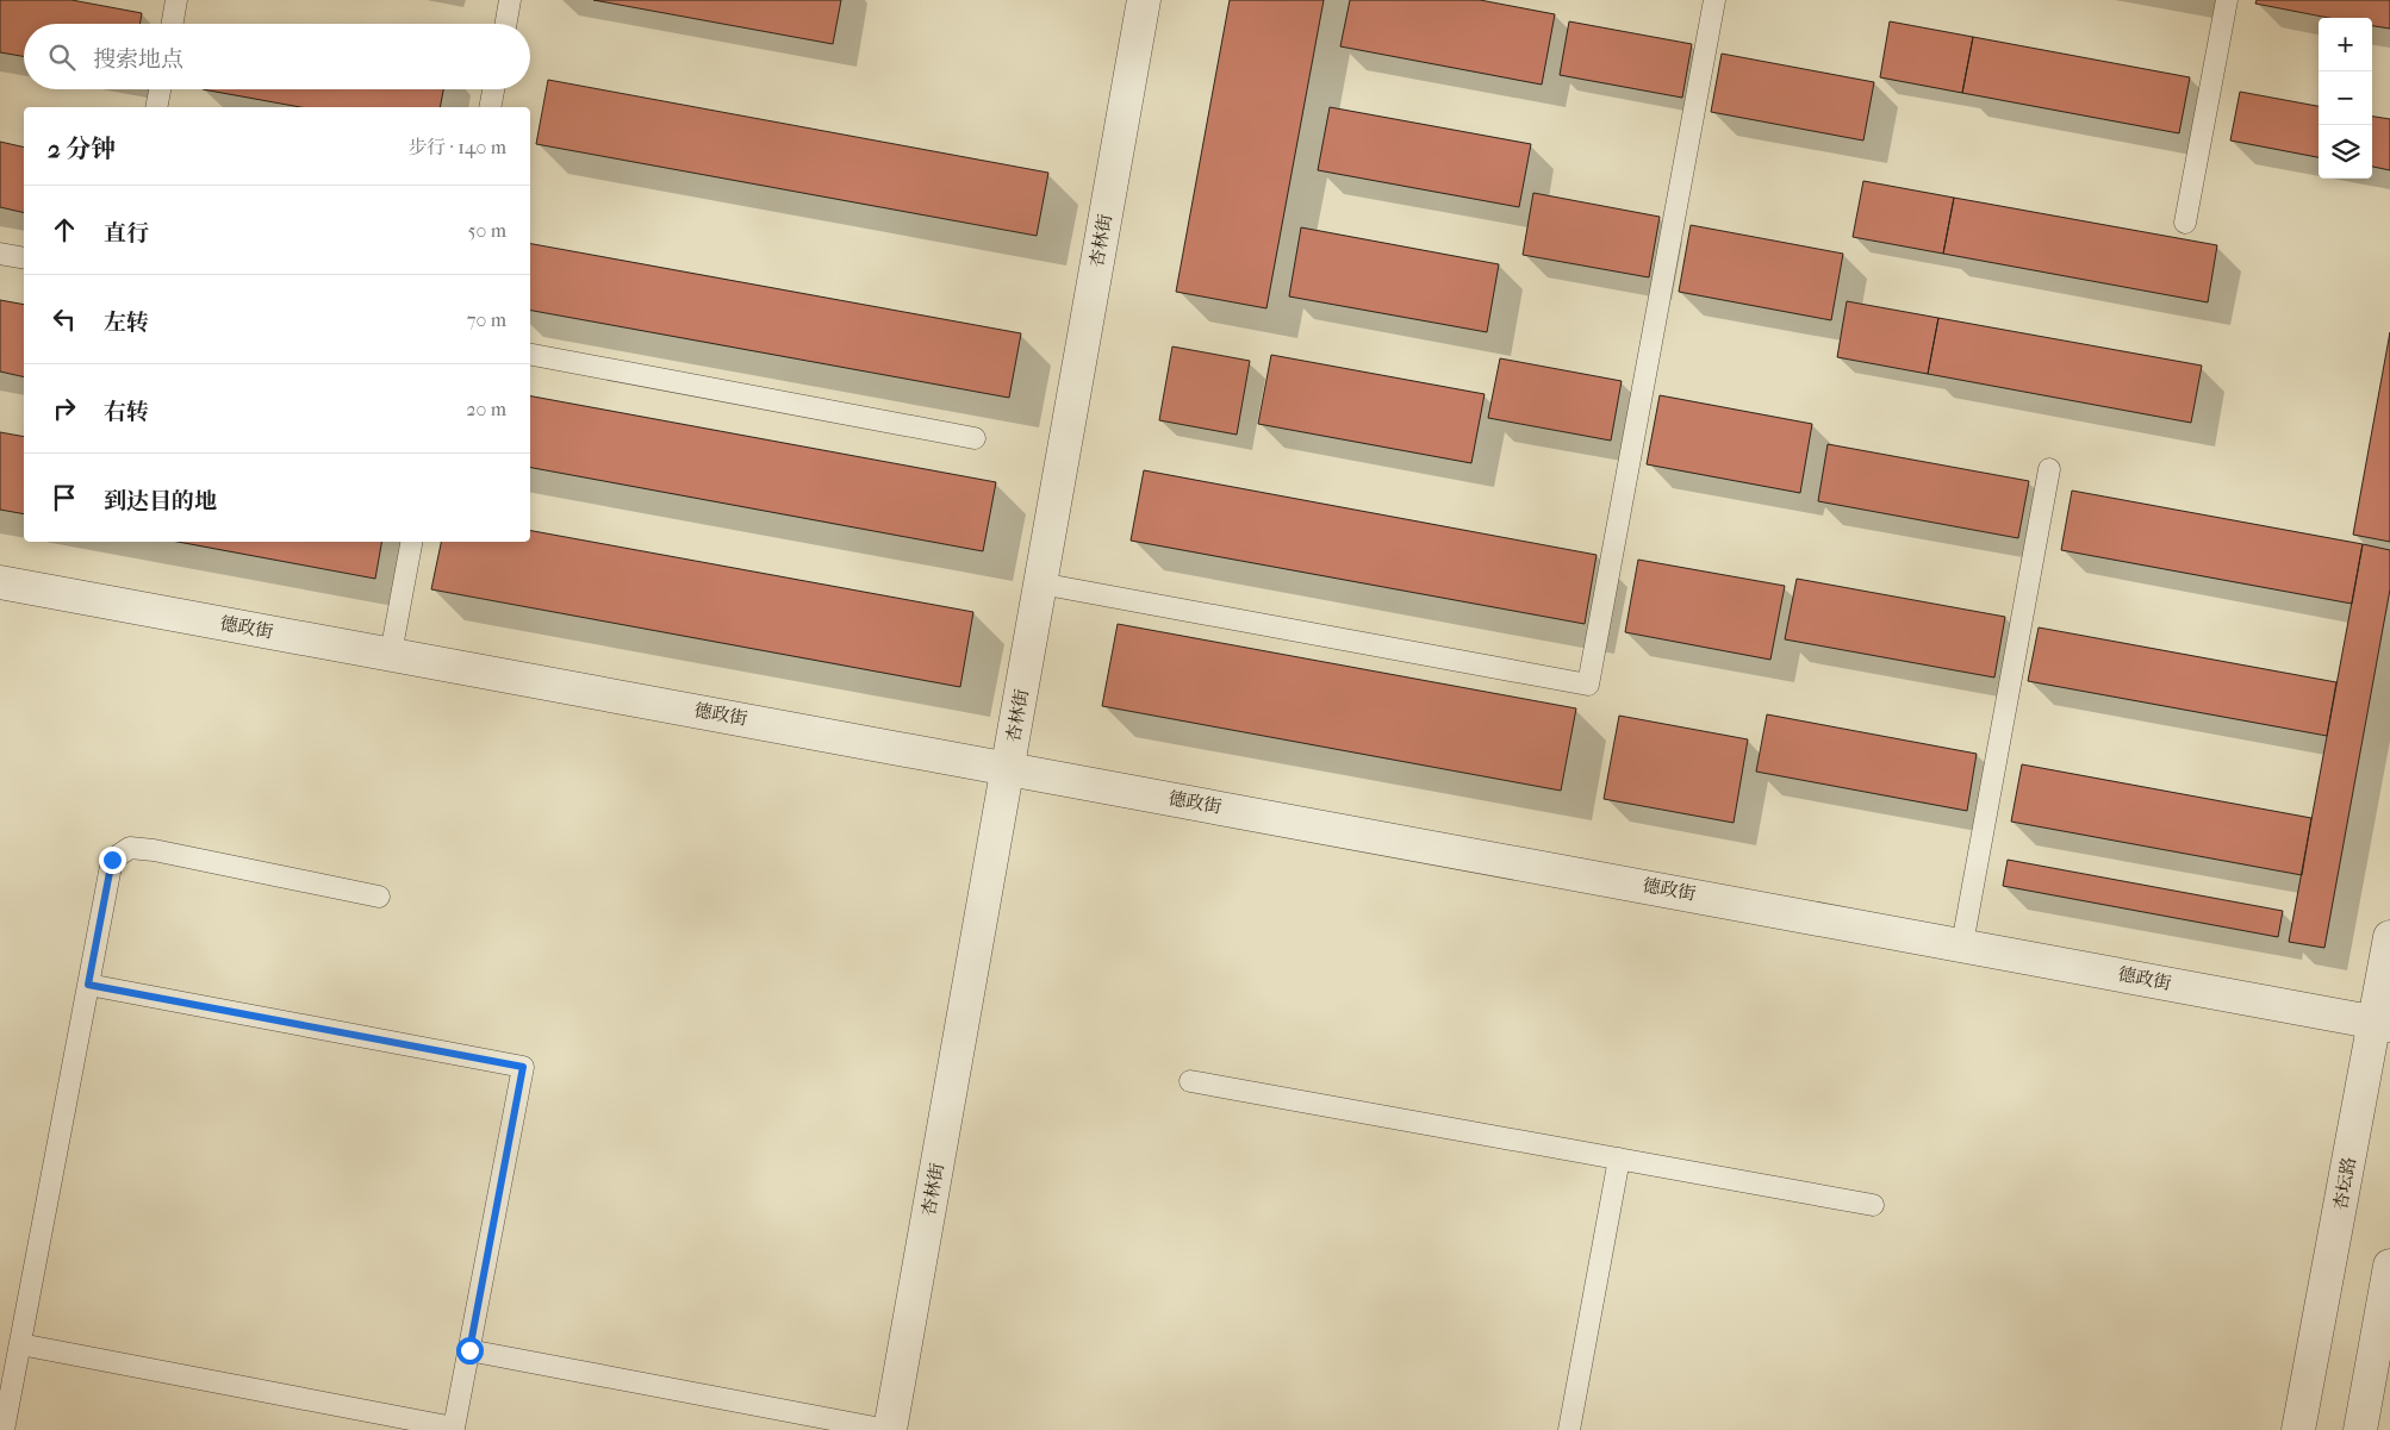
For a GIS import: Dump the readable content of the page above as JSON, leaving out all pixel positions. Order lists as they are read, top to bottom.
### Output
{
  "streets": {
    "street": ["杏林街", "德政街", "杏坛路"]
  },
  "crossings": [
    ["杏林街", "德政街"],
    ["德政街", "杏坛路"]
  ],
  "page": {
    "map_buttons": ["+", "−"],
    "search": "搜索地点",
    "heading": ["2 分钟", "步行 · 140 m"],
    "list": [
      ["直行", "50 m"],
      ["左转", "70 m"],
      ["右转", "20 m"],
      "到达目的地"
    ]
  }
}
